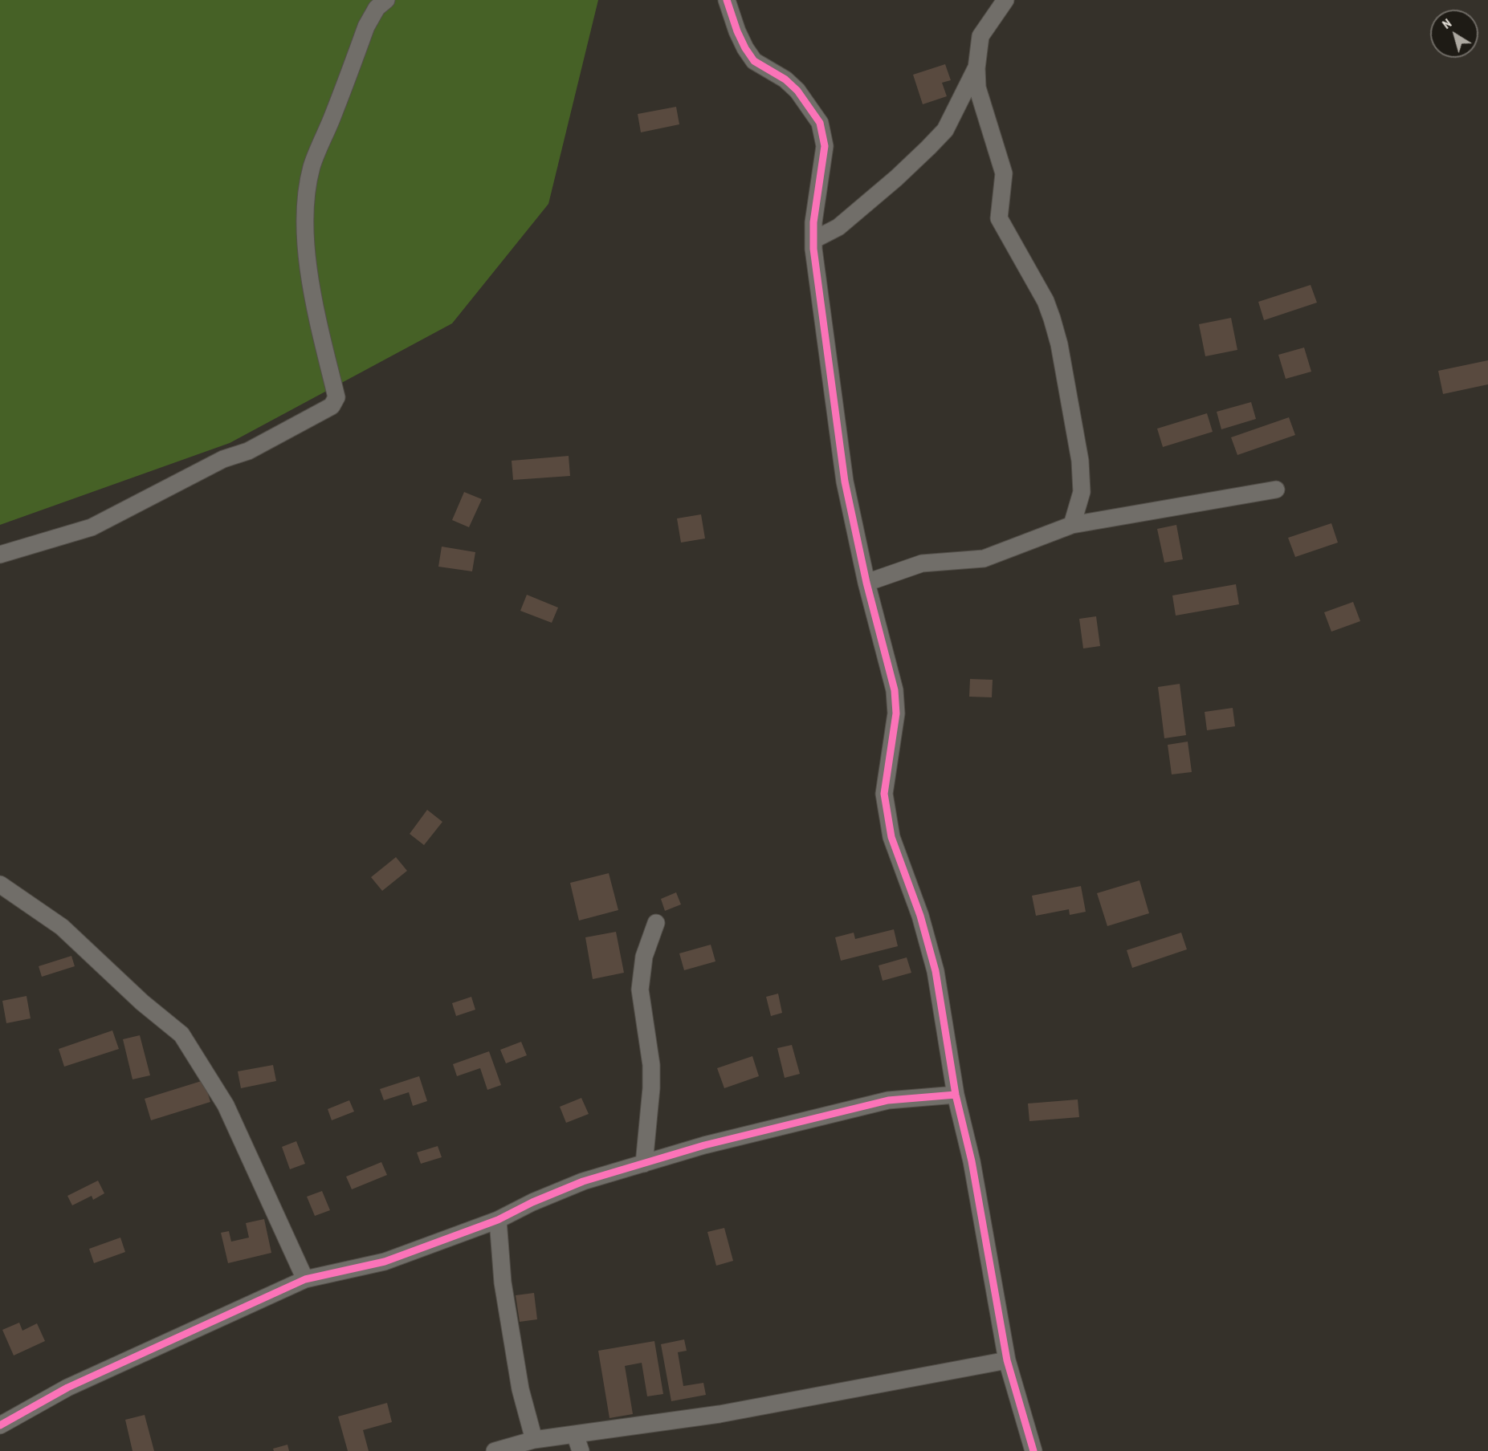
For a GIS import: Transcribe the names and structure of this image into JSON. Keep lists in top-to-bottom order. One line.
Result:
{"north":"top left"}
